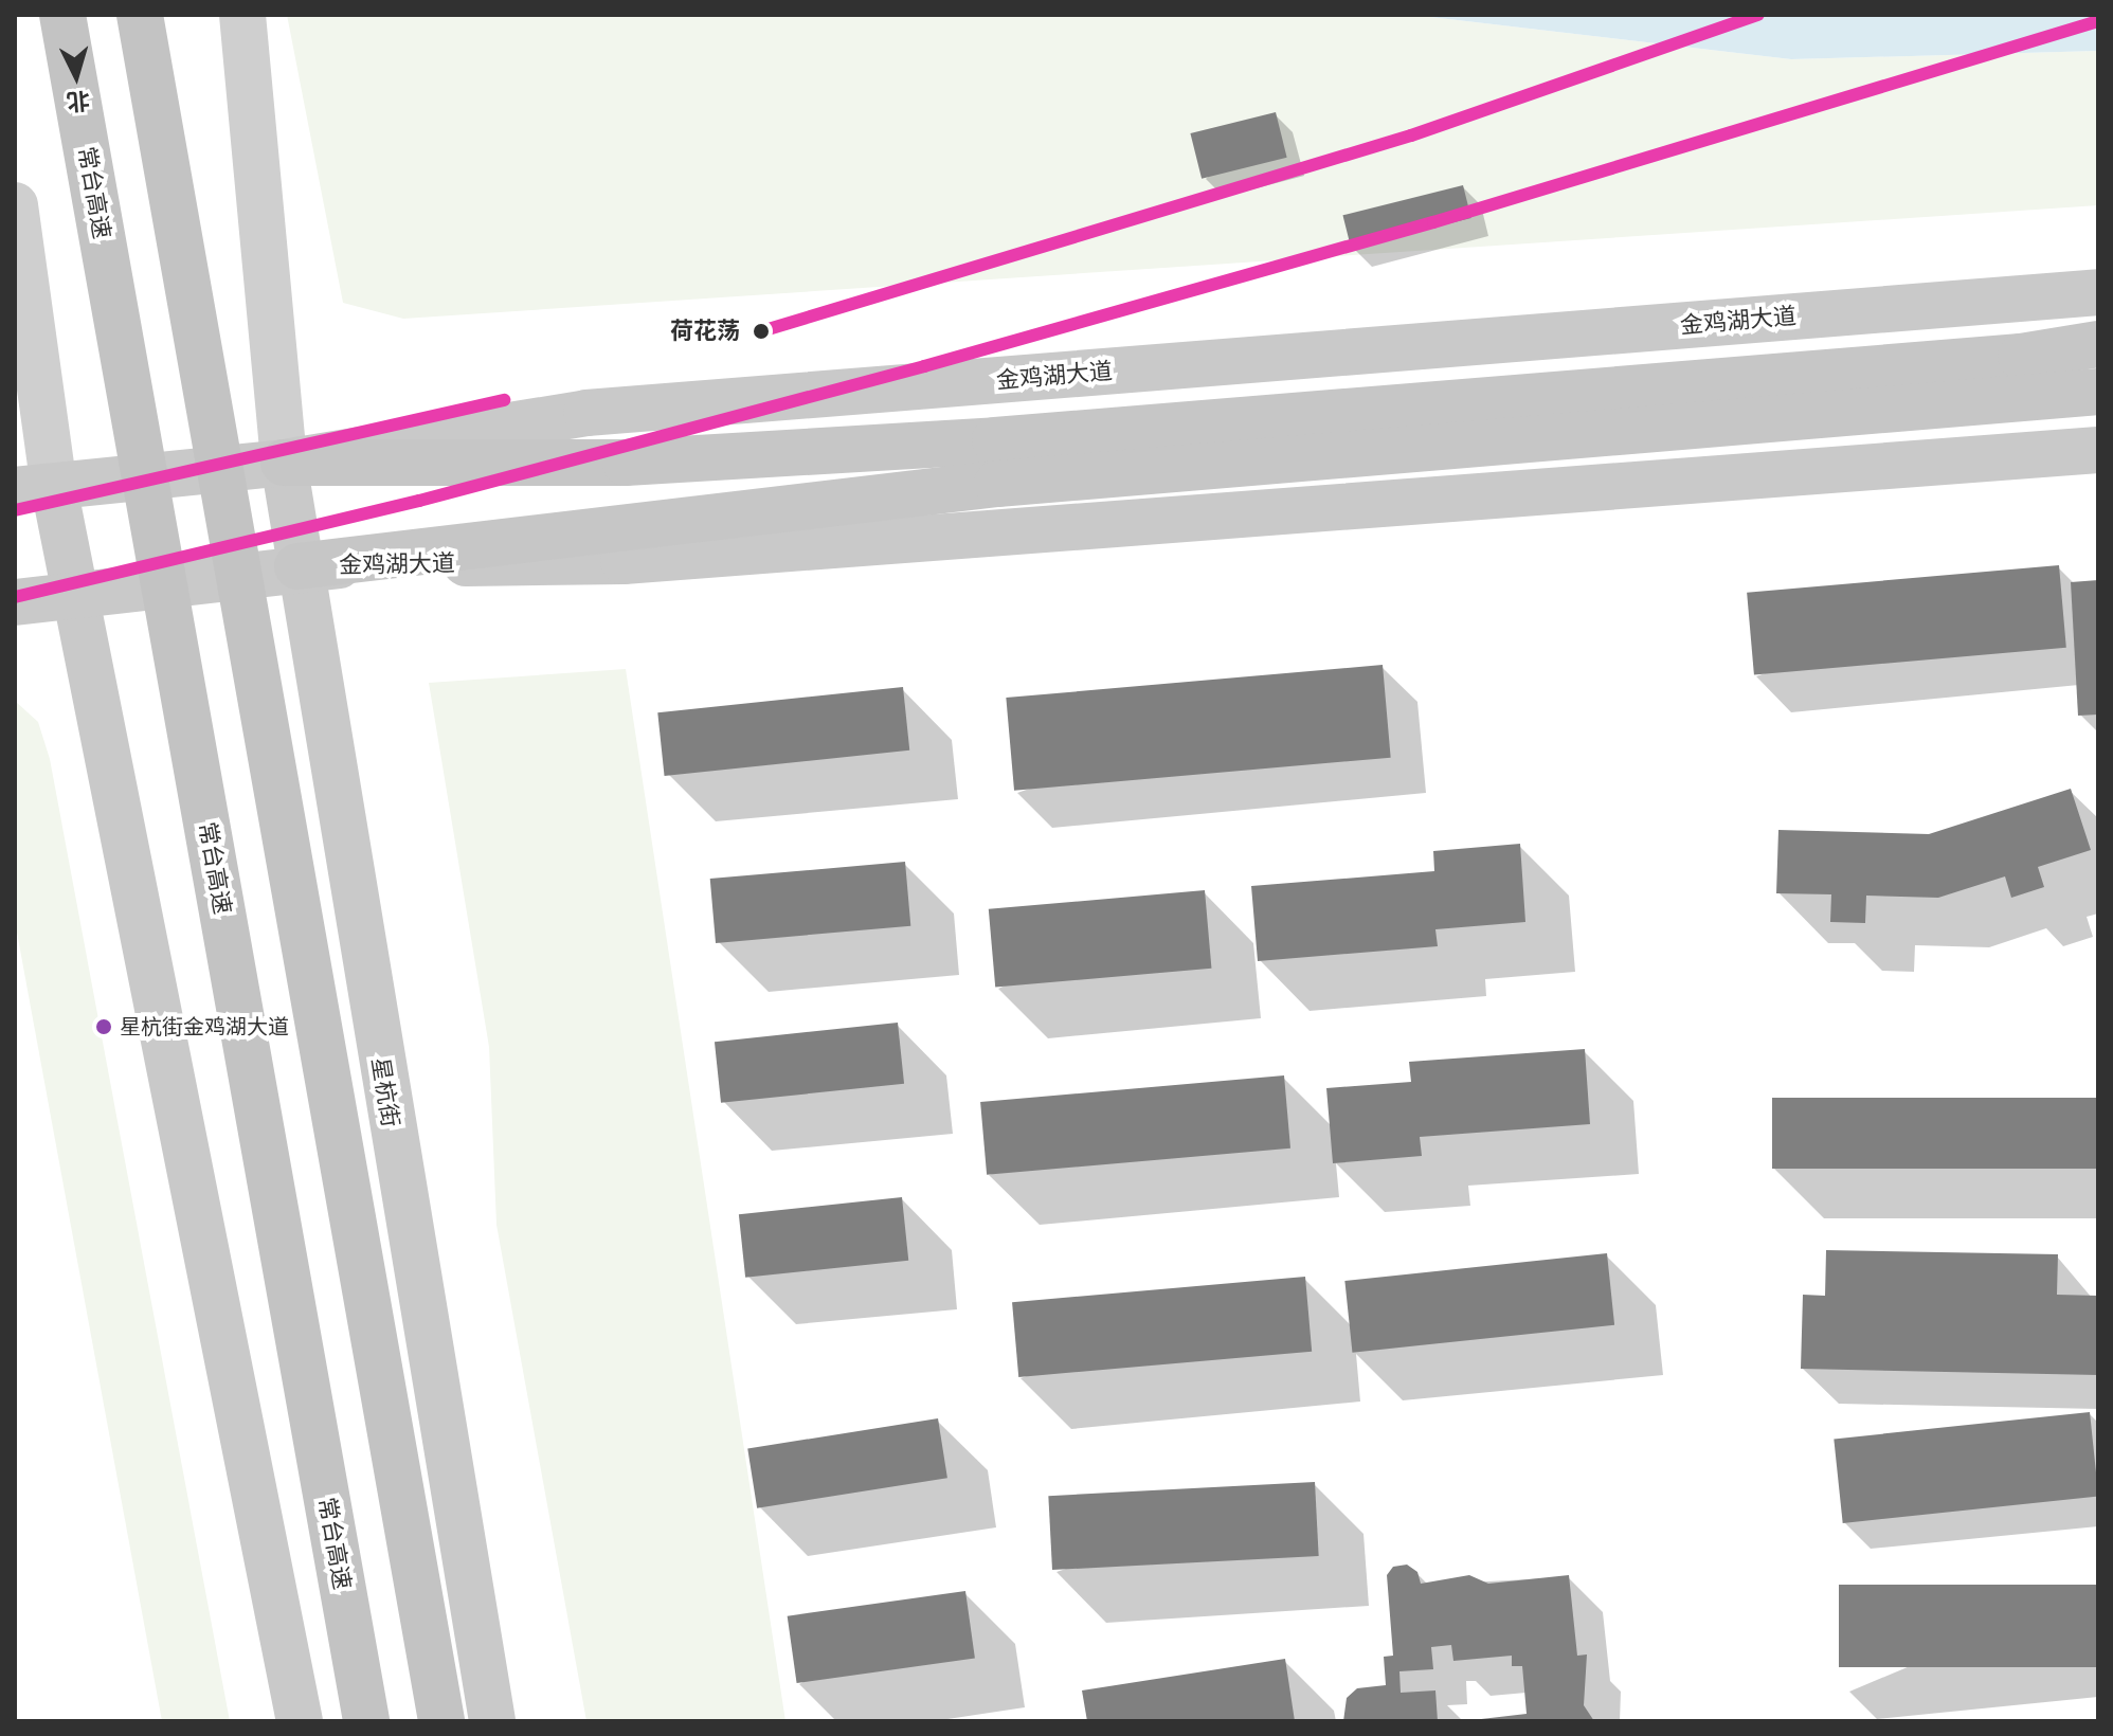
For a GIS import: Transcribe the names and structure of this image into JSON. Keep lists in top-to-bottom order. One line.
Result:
{"streets":{"highway":["常台高速"],"main road":["金鸡湖大道","星杭街"]},"crossings":[["金鸡湖大道","星杭街"]],"places":["荷花荡","星杭街金鸡湖大道"],"north":"bottom"}
